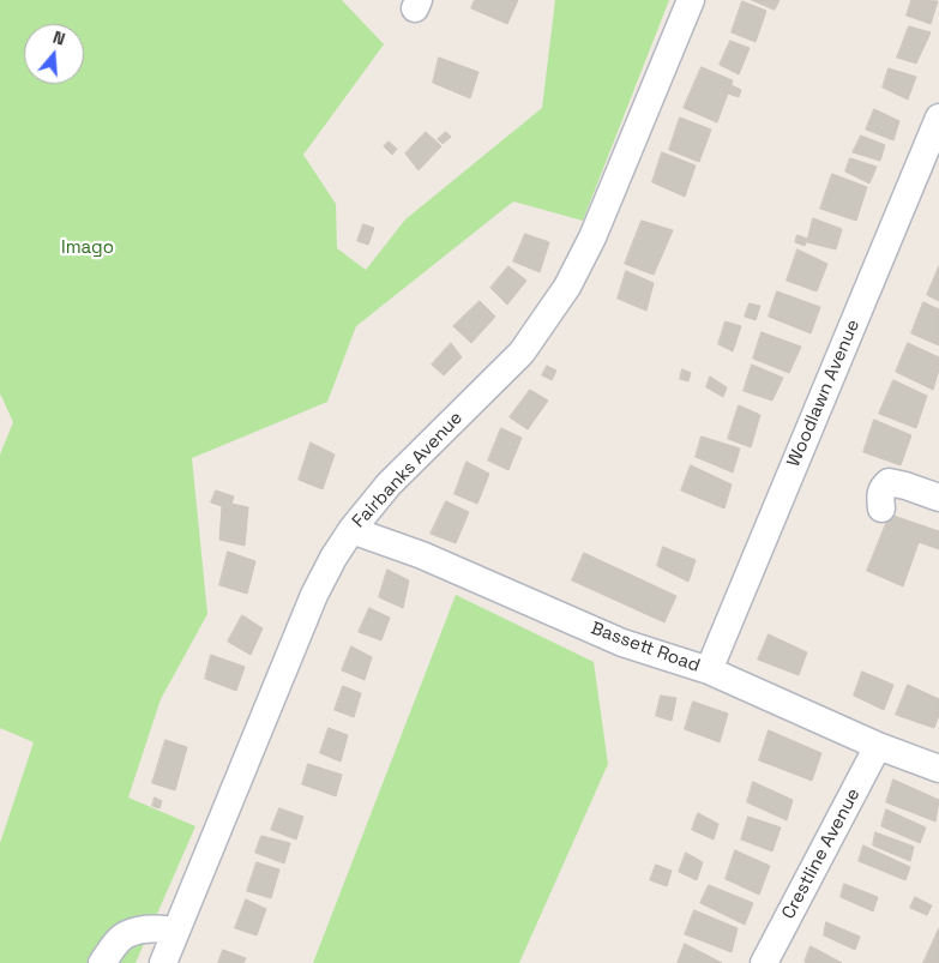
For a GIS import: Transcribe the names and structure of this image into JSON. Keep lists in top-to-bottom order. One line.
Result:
{"streets":{"street":["Woodlawn Avenue","Fairbanks Avenue","Bassett Road","Crestline Avenue"]},"crossings":[["Woodlawn Avenue","Bassett Road"],["Fairbanks Avenue","Bassett Road"],["Bassett Road","Crestline Avenue"]],"parks":["Imago"],"north":"top"}
